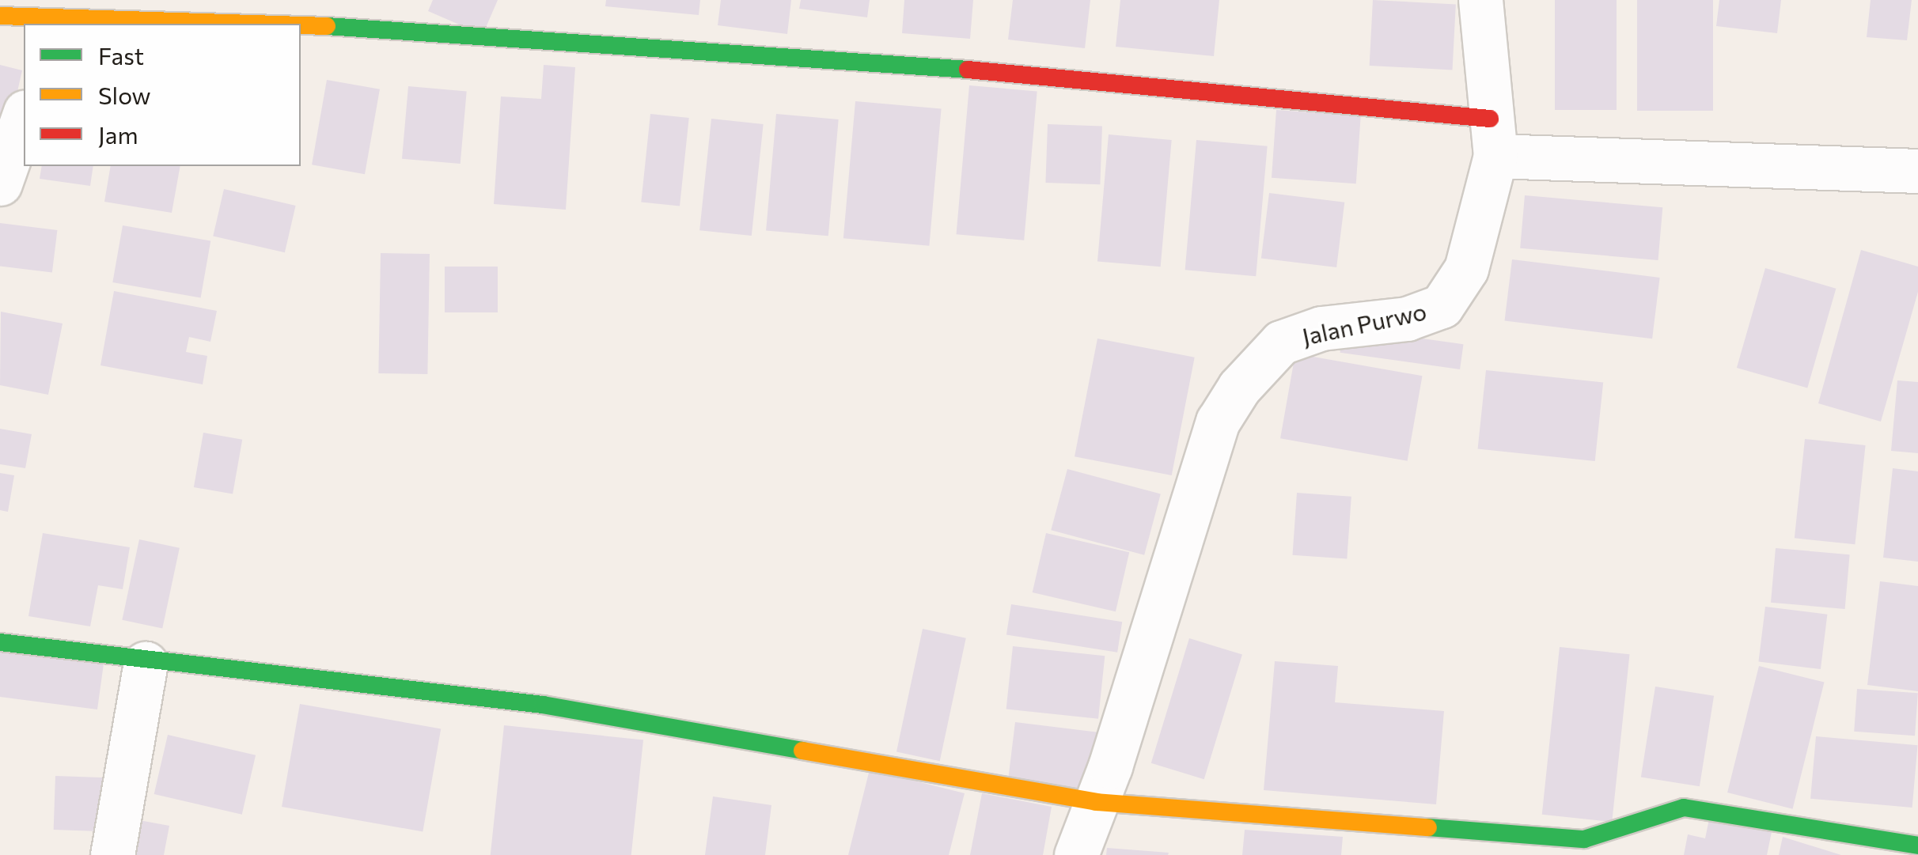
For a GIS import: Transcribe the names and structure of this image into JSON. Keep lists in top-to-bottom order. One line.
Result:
{"streets":{"street":["Jalan Purwo"]},"legend":["Fast","Slow","Jam"]}
